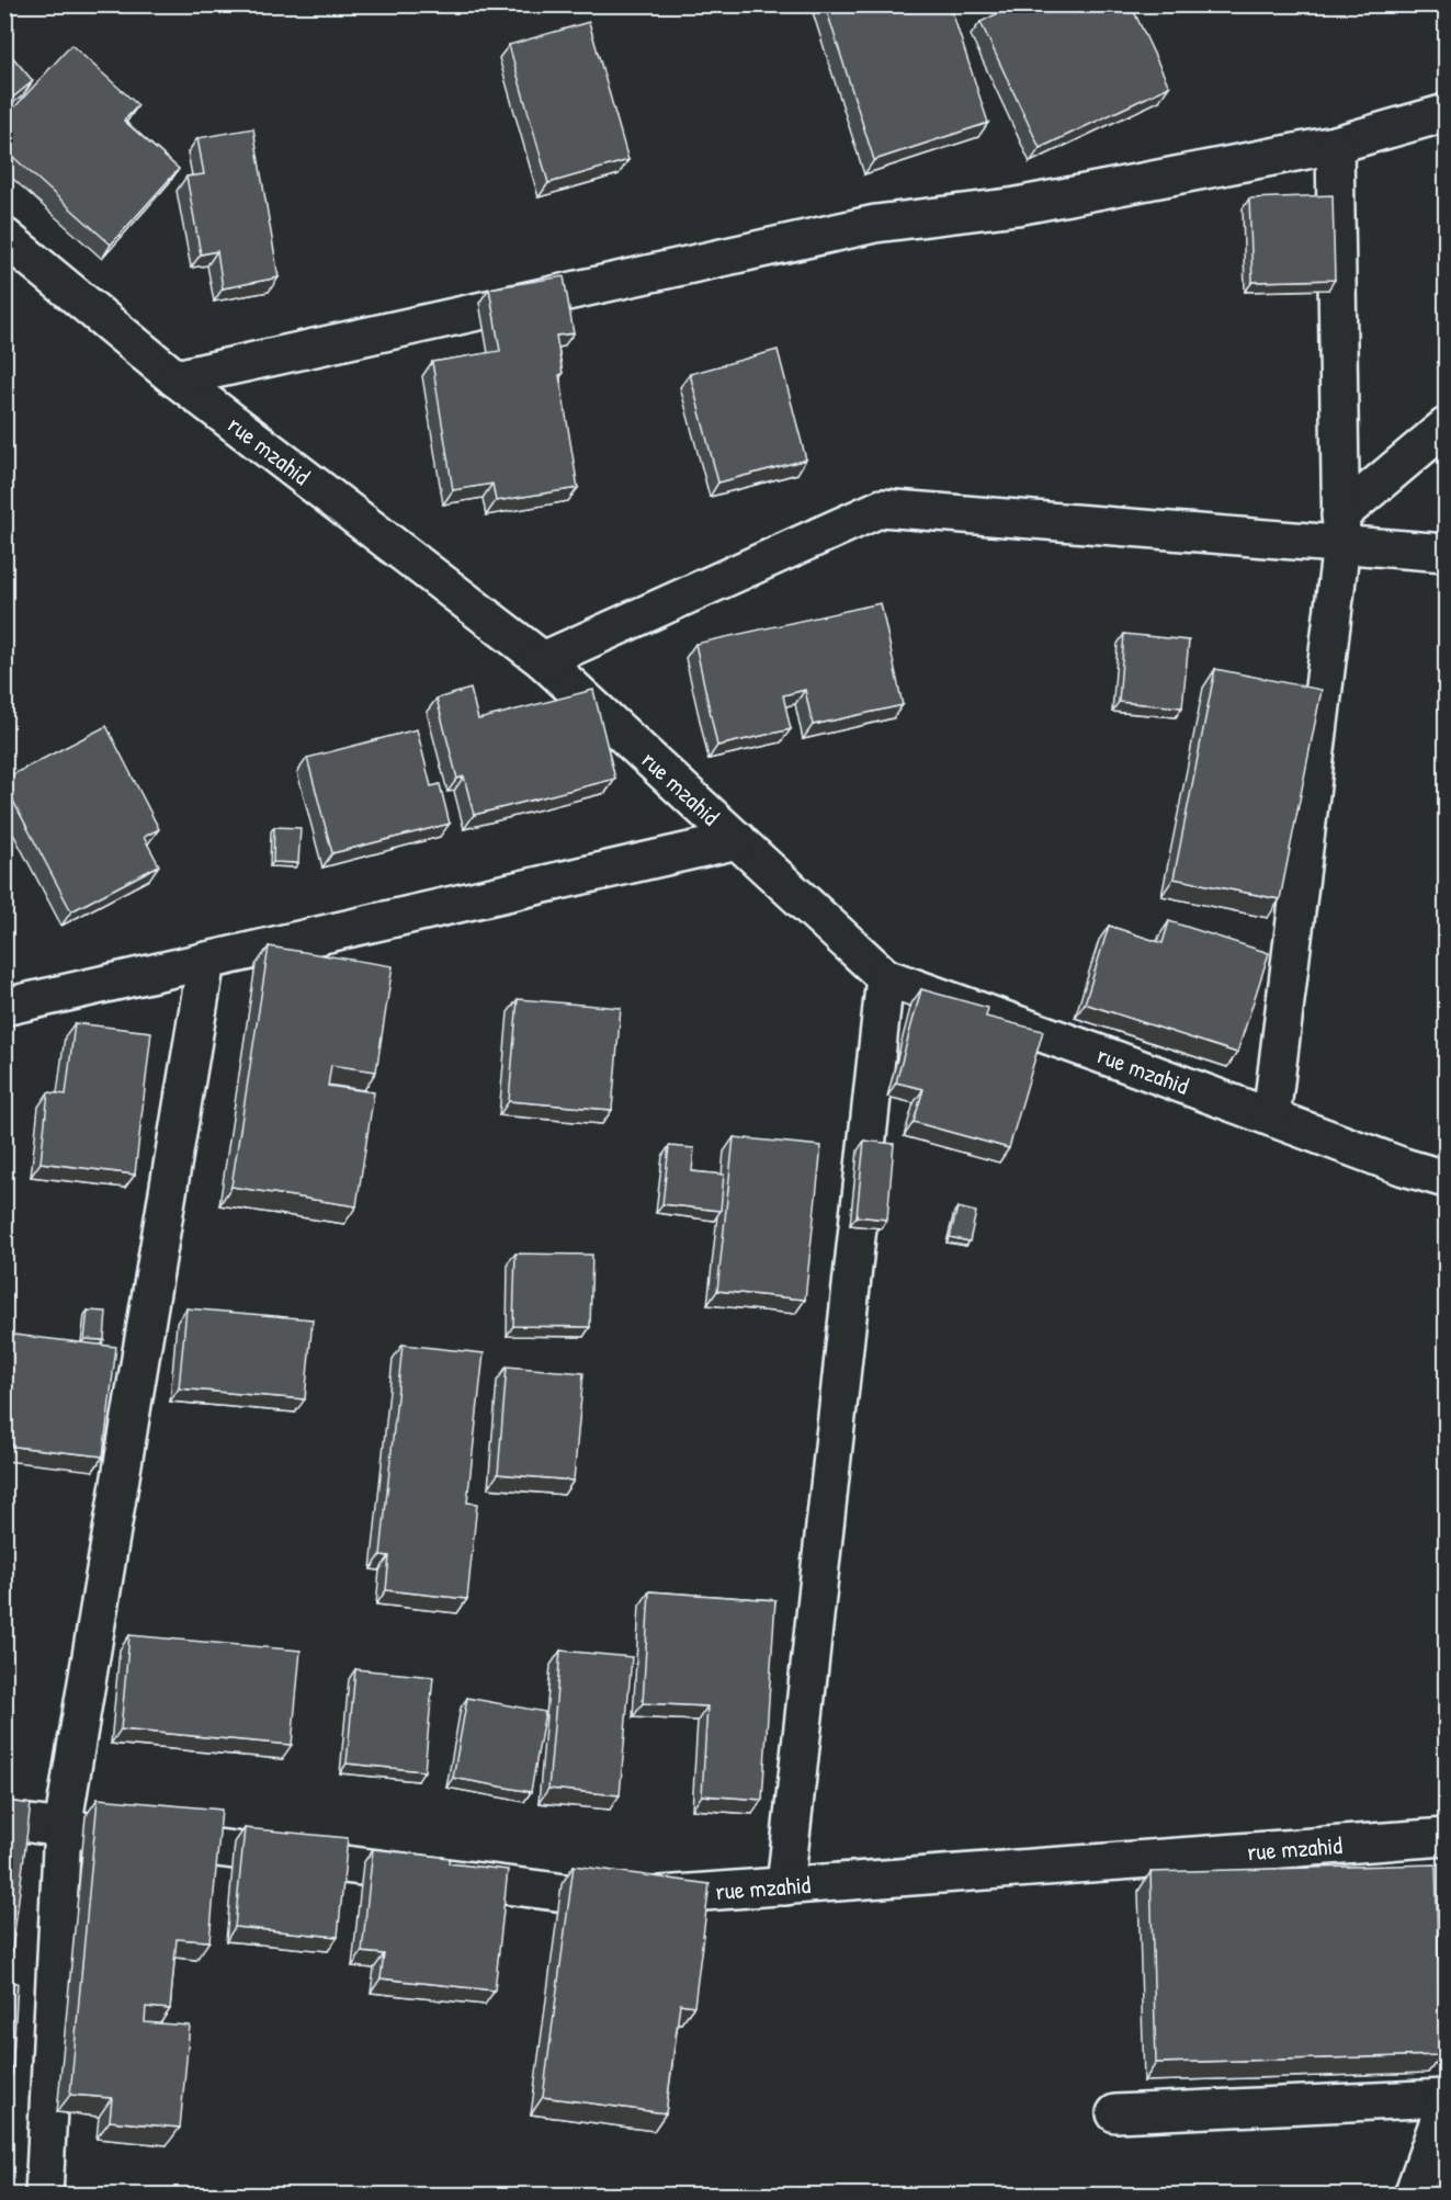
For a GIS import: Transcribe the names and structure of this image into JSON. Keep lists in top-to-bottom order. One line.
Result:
{"streets":{"street":["rue mzahid"]}}
